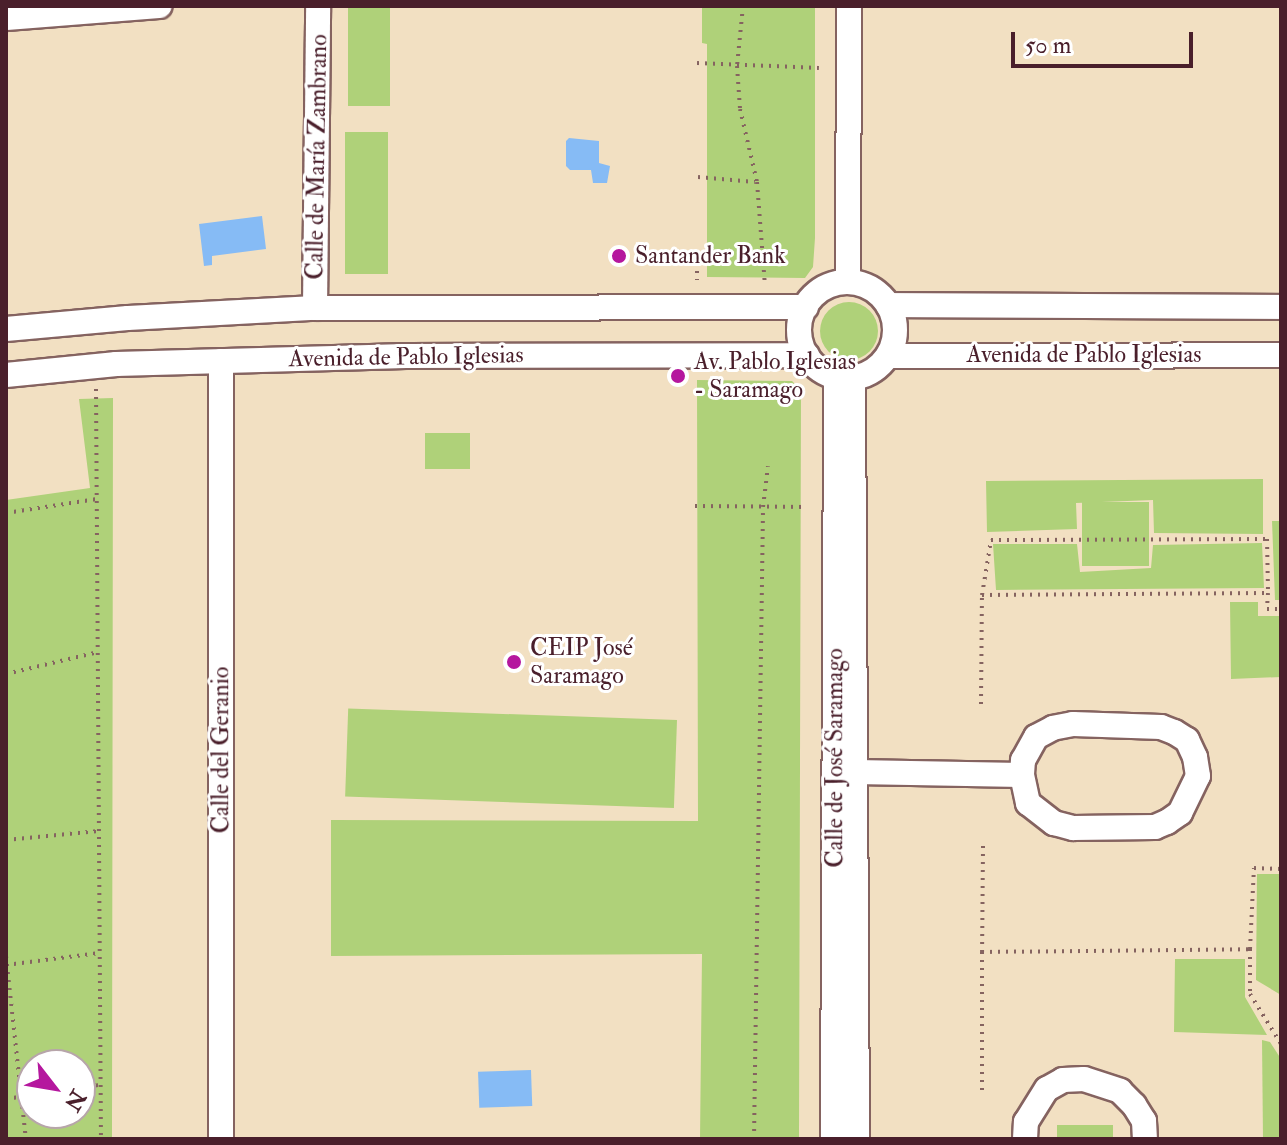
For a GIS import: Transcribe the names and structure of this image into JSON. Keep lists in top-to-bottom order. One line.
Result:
{"streets":{"street":["Calle de María Zambrano","Avenida de Pablo Iglesias","Calle del Geranio","Calle de José Saramago"]},"crossings":[["Calle de María Zambrano","Avenida de Pablo Iglesias"],["Avenida de Pablo Iglesias","Calle del Geranio"],["Avenida de Pablo Iglesias","Calle de José Saramago"]],"places":["Santander Bank","Av. Pablo Iglesias - Saramago","CEIP José Saramago"],"scale_bar":"50 m","north":"bottom right"}
